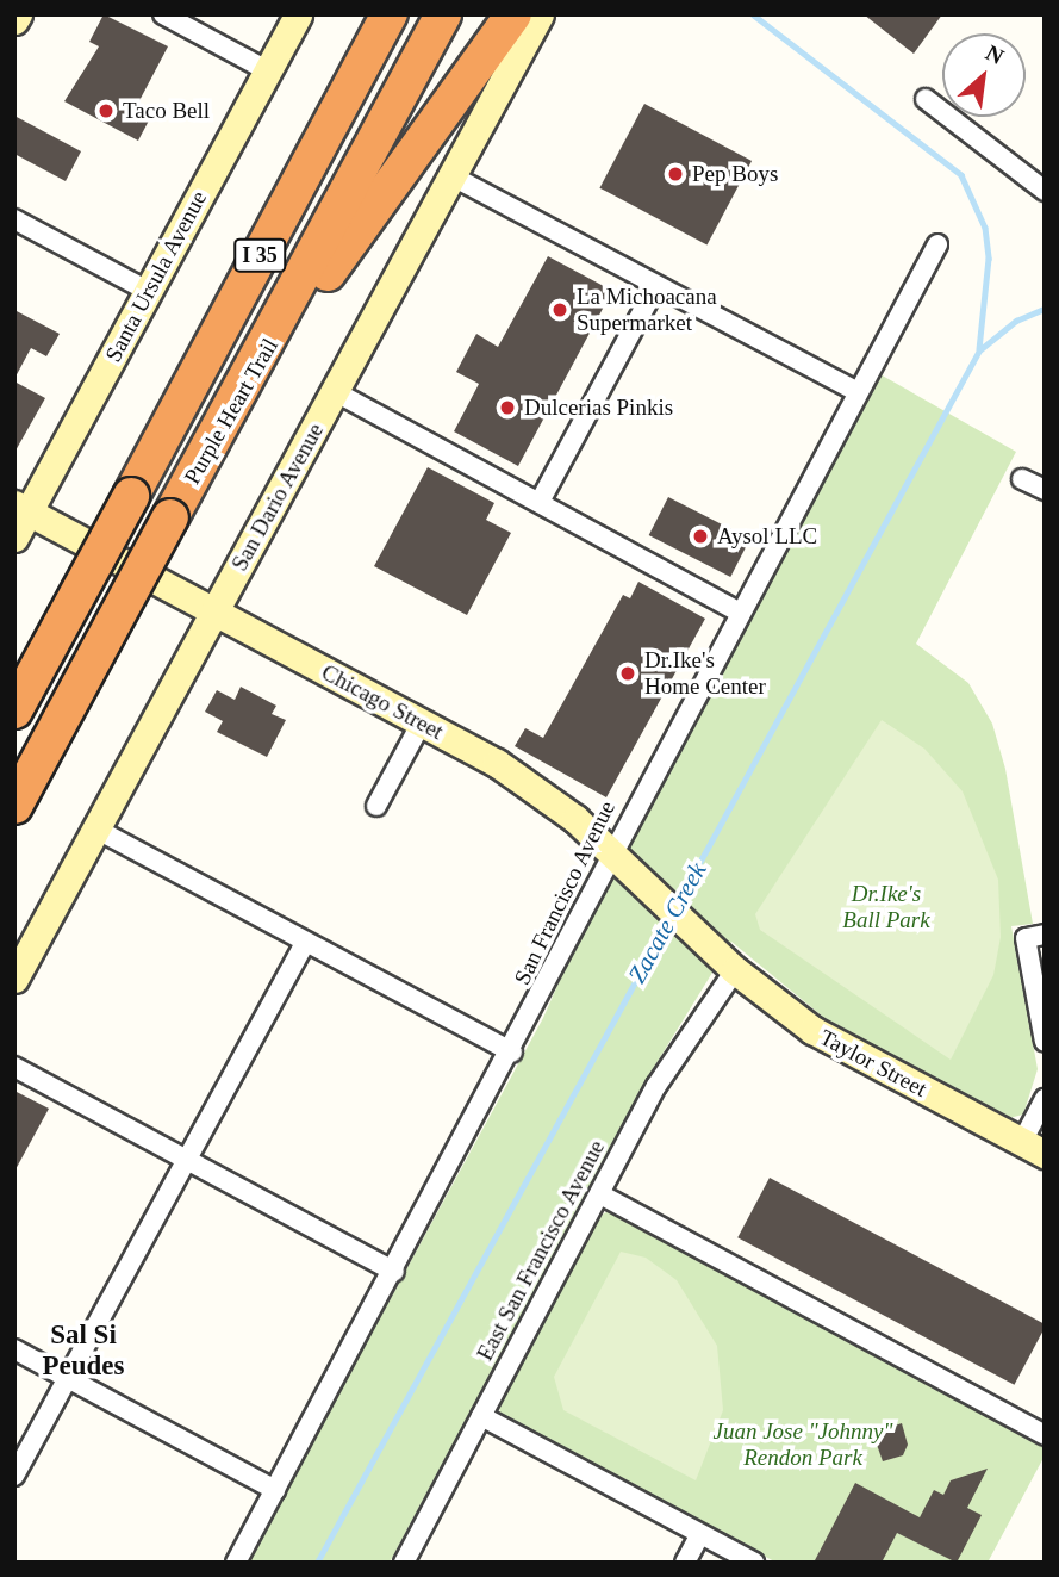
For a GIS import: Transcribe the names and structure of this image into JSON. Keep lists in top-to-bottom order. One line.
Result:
{"streets":{"highway":["I 35","Purple Heart Trail"],"main road":["Santa Ursula Avenue","San Dario Avenue","Chicago Street","Taylor Street"],"street":["San Francisco Avenue","East San Francisco Avenue"]},"crossings":[["Santa Ursula Avenue","Chicago Street"],["San Dario Avenue","Chicago Street"],["Chicago Street","San Francisco Avenue"],["Chicago Street","Taylor Street"],["Chicago Street","East San Francisco Avenue"],["Taylor Street","East San Francisco Avenue"]],"districts":["Sal Si Peudes"],"water":["Zacate Creek"],"parks":["Dr.Ike's Ball Park","Juan Jose \"Johnny\" Rendon Park"],"places":["Taco Bell","Pep Boys","La Michoacana Supermarket","Dulcerias Pinkis","Aysol LLC","Dr.Ike's Home Center"],"north":"top right"}
